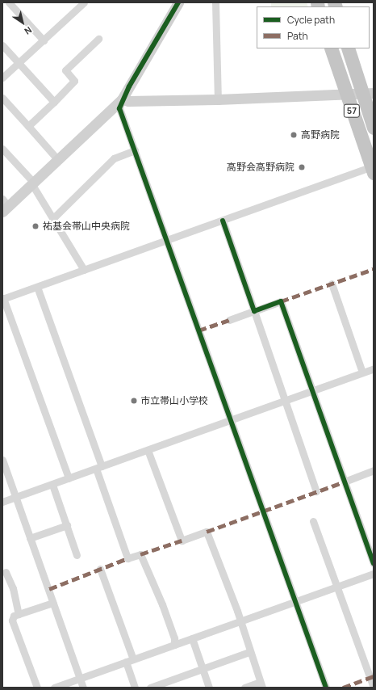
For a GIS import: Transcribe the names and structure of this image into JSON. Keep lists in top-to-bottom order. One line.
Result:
{"streets":{"highway":["57"]},"places":["高野病院","高野会高野病院","祐基会帯山中央病院","市立帯山小学校"],"legend":["Cycle path","Path"],"north":"bottom right"}
